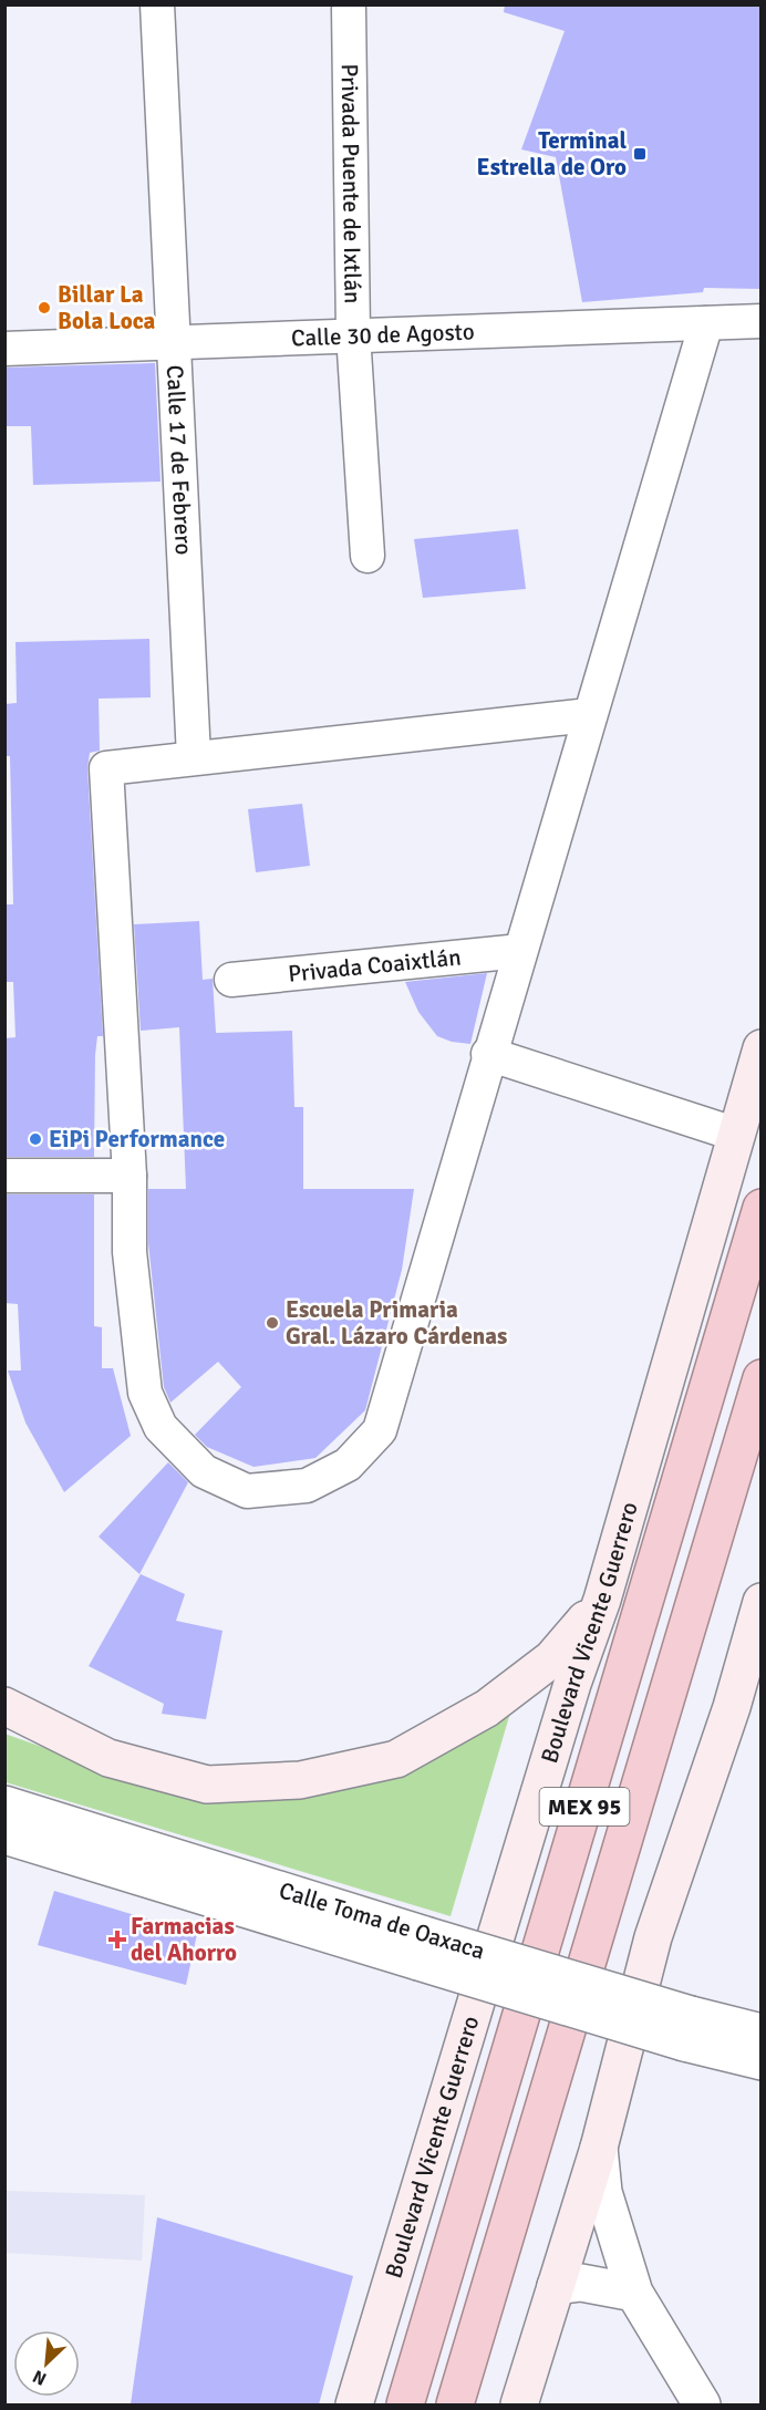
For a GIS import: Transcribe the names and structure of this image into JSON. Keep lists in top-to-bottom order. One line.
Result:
{"streets":{"highway":["Boulevard Vicente Guerrero","MEX 95"],"street":["Privada Puente de Ixtlán","Calle 30 de Agosto","Calle 17 de Febrero","Privada Coaixtlán","Calle Toma de Oaxaca"]},"crossings":[["Privada Puente de Ixtlán","Calle 30 de Agosto"],["Calle 30 de Agosto","Calle 17 de Febrero"]],"places":{"transit":["Terminal Estrella de Oro"],"other":["Billar La Bola Loca","EiPi Performance","Escuela Primaria Gral. Lázaro Cárdenas"],"health":["Farmacias del Ahorro"]},"north":"bottom left"}
